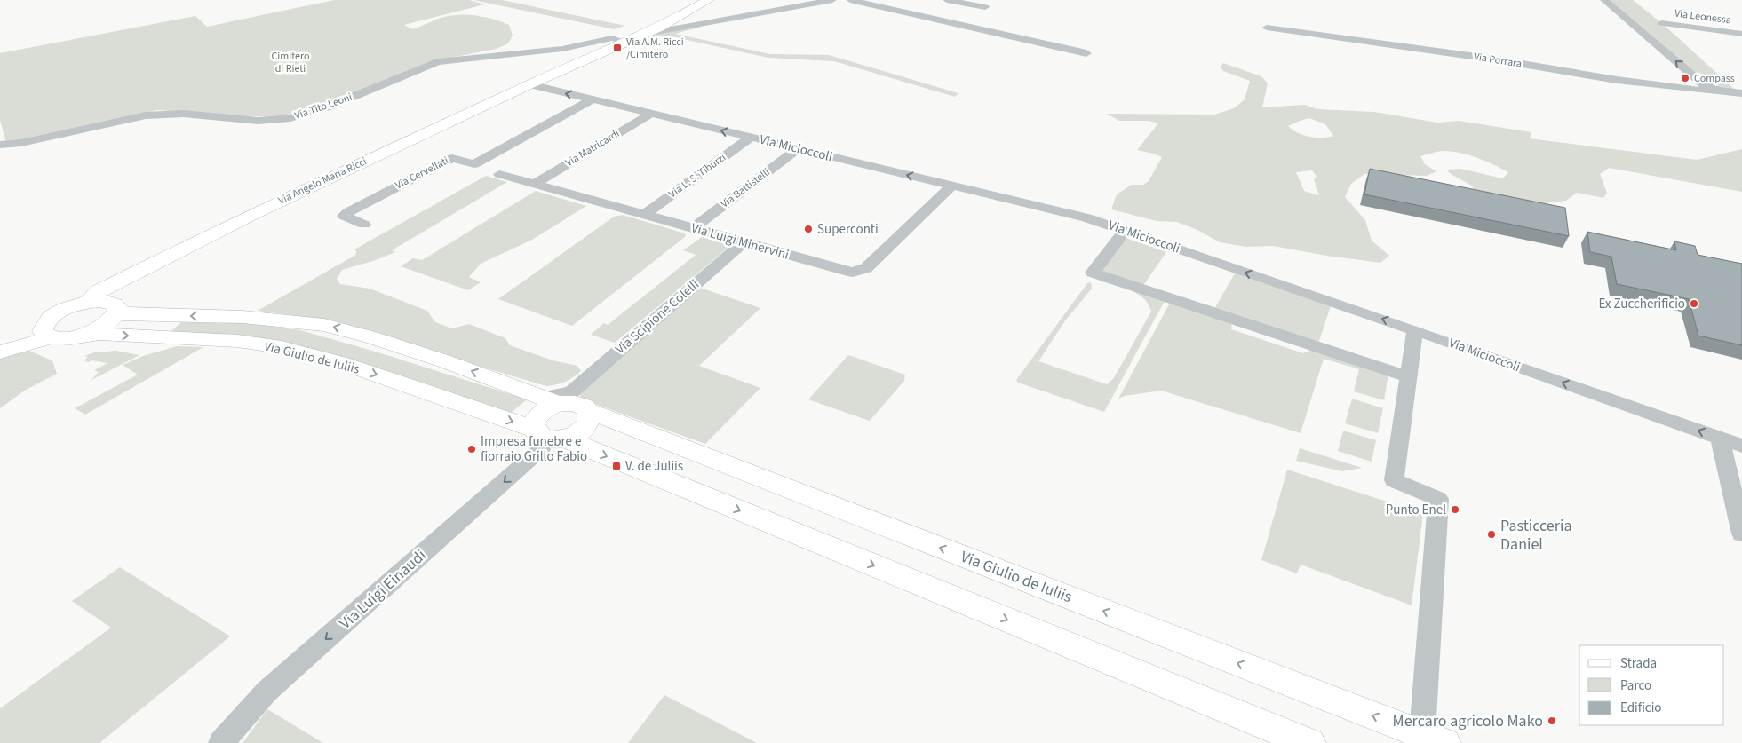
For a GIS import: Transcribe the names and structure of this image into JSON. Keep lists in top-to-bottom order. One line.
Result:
{"streets":{"main road":["Via Angelo Maria Ricci","Via Giulio de Iuliis"],"street":["Via Leonessa","Via Porrara","Via Tito Leoni","Via Matricardi","Via Micioccoli","Via Cervellati","Via L. S. Tiburzi","Via Battistelli","Via Luigi Minervini","Via Scipione Colelli","Via Luigi Einaudi"]},"crossings":[["Via Tito Leoni","Via Angelo Maria Ricci"],["Via Matricardi","Via Micioccoli"],["Via Matricardi","Via Luigi Minervini"],["Via Micioccoli","Via Cervellati"],["Via Micioccoli","Via L. S. Tiburzi"],["Via Micioccoli","Via Angelo Maria Ricci"],["Via Micioccoli","Via Battistelli"],["Via Micioccoli","Via Luigi Minervini"],["Via L. S. Tiburzi","Via Luigi Minervini"],["Via Battistelli","Via Luigi Minervini"],["Via Luigi Minervini","Via Scipione Colelli"],["Via Scipione Colelli","Via Giulio de Iuliis"],["Via Giulio de Iuliis","Via Luigi Einaudi"]],"one_way":["Via Micioccoli","Via Luigi Einaudi"],"parks":["Cimitero di Rieti"],"places":{"transit":["Via A.M. Ricci /Cimitero","V. de Juliis"],"other":["Compass","Superconti","Ex Zuccherificio","Impresa funebre e fiorraio Grillo Fabio","Punto Enel","Pasticceria Daniel","Mercaro agricolo Mako"]},"legend":["Strada","Parco","Edificio"]}
